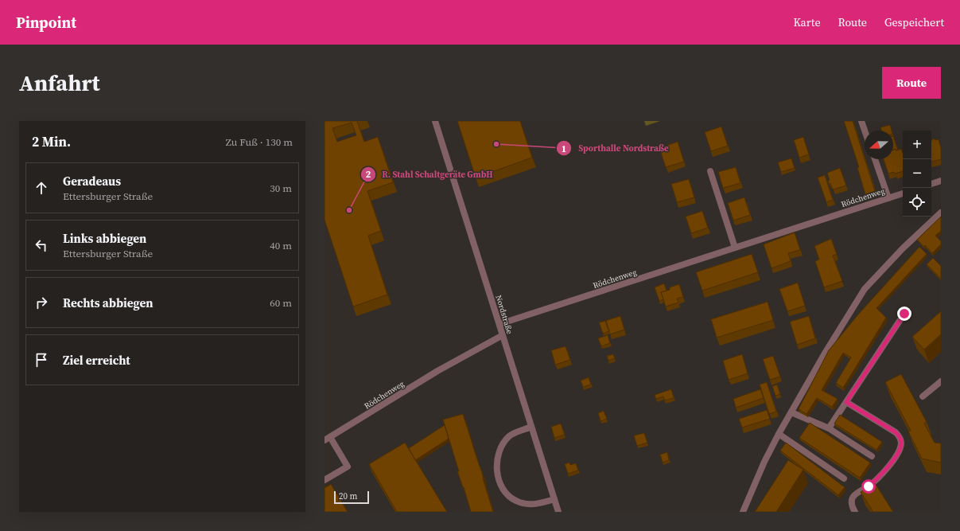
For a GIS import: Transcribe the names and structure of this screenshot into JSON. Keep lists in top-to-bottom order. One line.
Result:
{"streets":{"street":["Rödchenweg","Nordstraße"]},"crossings":[["Rödchenweg","Nordstraße"]],"places":["Sporthalle Nordstraße","R. Stahl Schaltgeräte GmbH"],"scale_bar":"20 m","north":"left","page":{"header":"Pinpoint","nav":["Karte","Route","Gespeichert"],"buttons":"Route","title":"Anfahrt","heading":["2 Min.","Zu Fuß · 130 m"],"map_buttons":["+","−"],"list":[["Geradeaus","Ettersburger Straße","30 m"],["Links abbiegen","Ettersburger Straße","40 m"],["Rechts abbiegen","60 m"],"Ziel erreicht"],"scale":"20 m"}}
